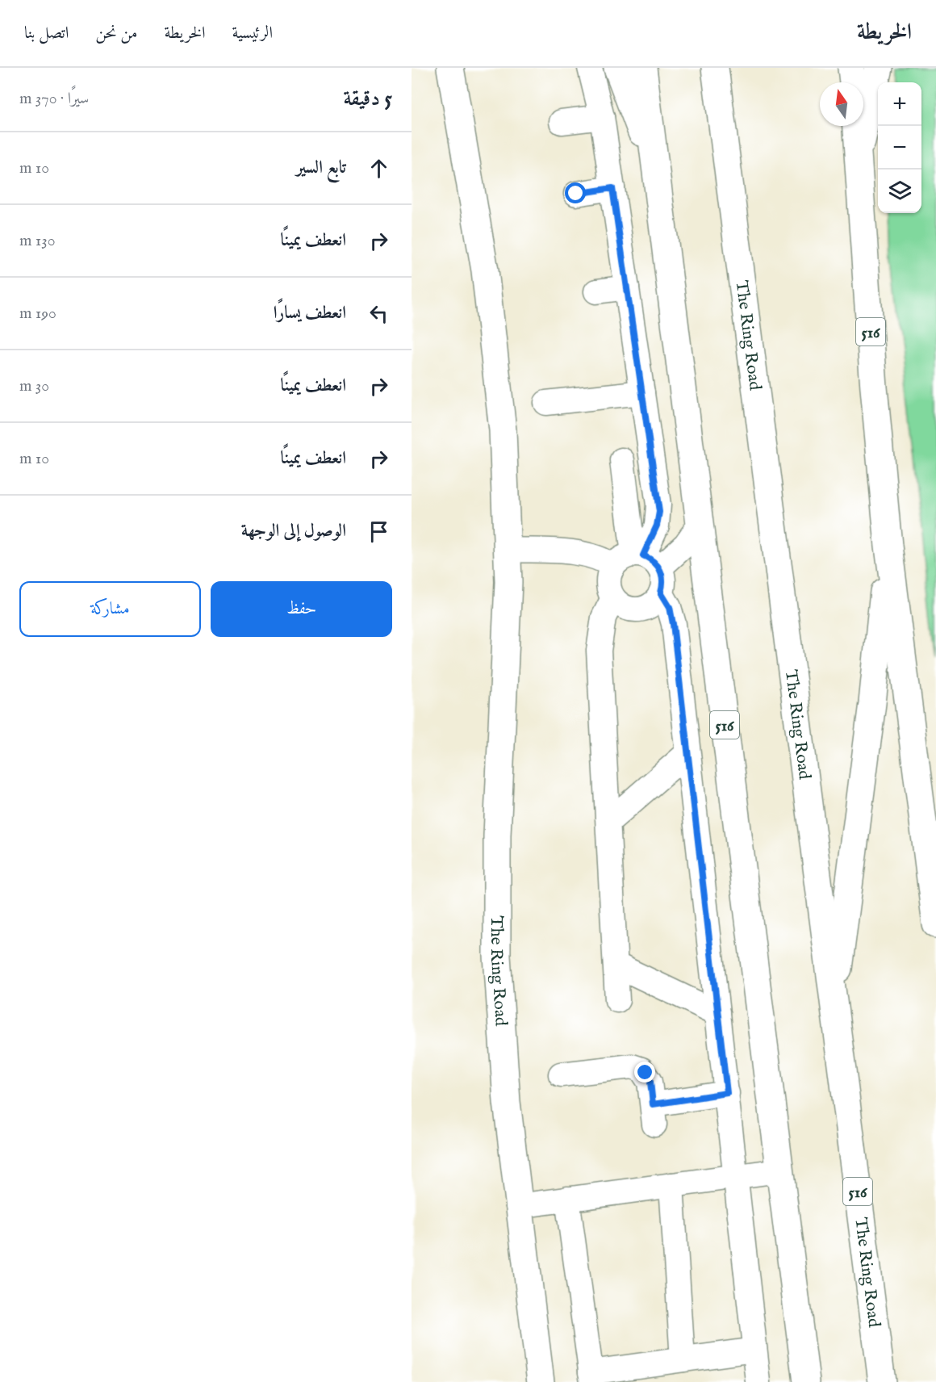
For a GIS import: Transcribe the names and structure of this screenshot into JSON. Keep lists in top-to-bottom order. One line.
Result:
{"streets":{"highway":["516","The Ring Road"]},"crossings":[["516","The Ring Road"]],"north":"top","page":{"header":"الخريطة","nav":["الرئيسية","الخريطة","من نحن","اتصل بنا"],"heading":["5 دقيقة","سيرًا · 370 m"],"map_buttons":["+","−"],"list":[["تابع السير","10 m"],["انعطف يمينًا","130 m"],["انعطف يسارًا","190 m"],["انعطف يمينًا","30 m"],["انعطف يمينًا","10 m"],"الوصول إلى الوجهة"],"buttons":["حفظ","مشاركة"]}}
